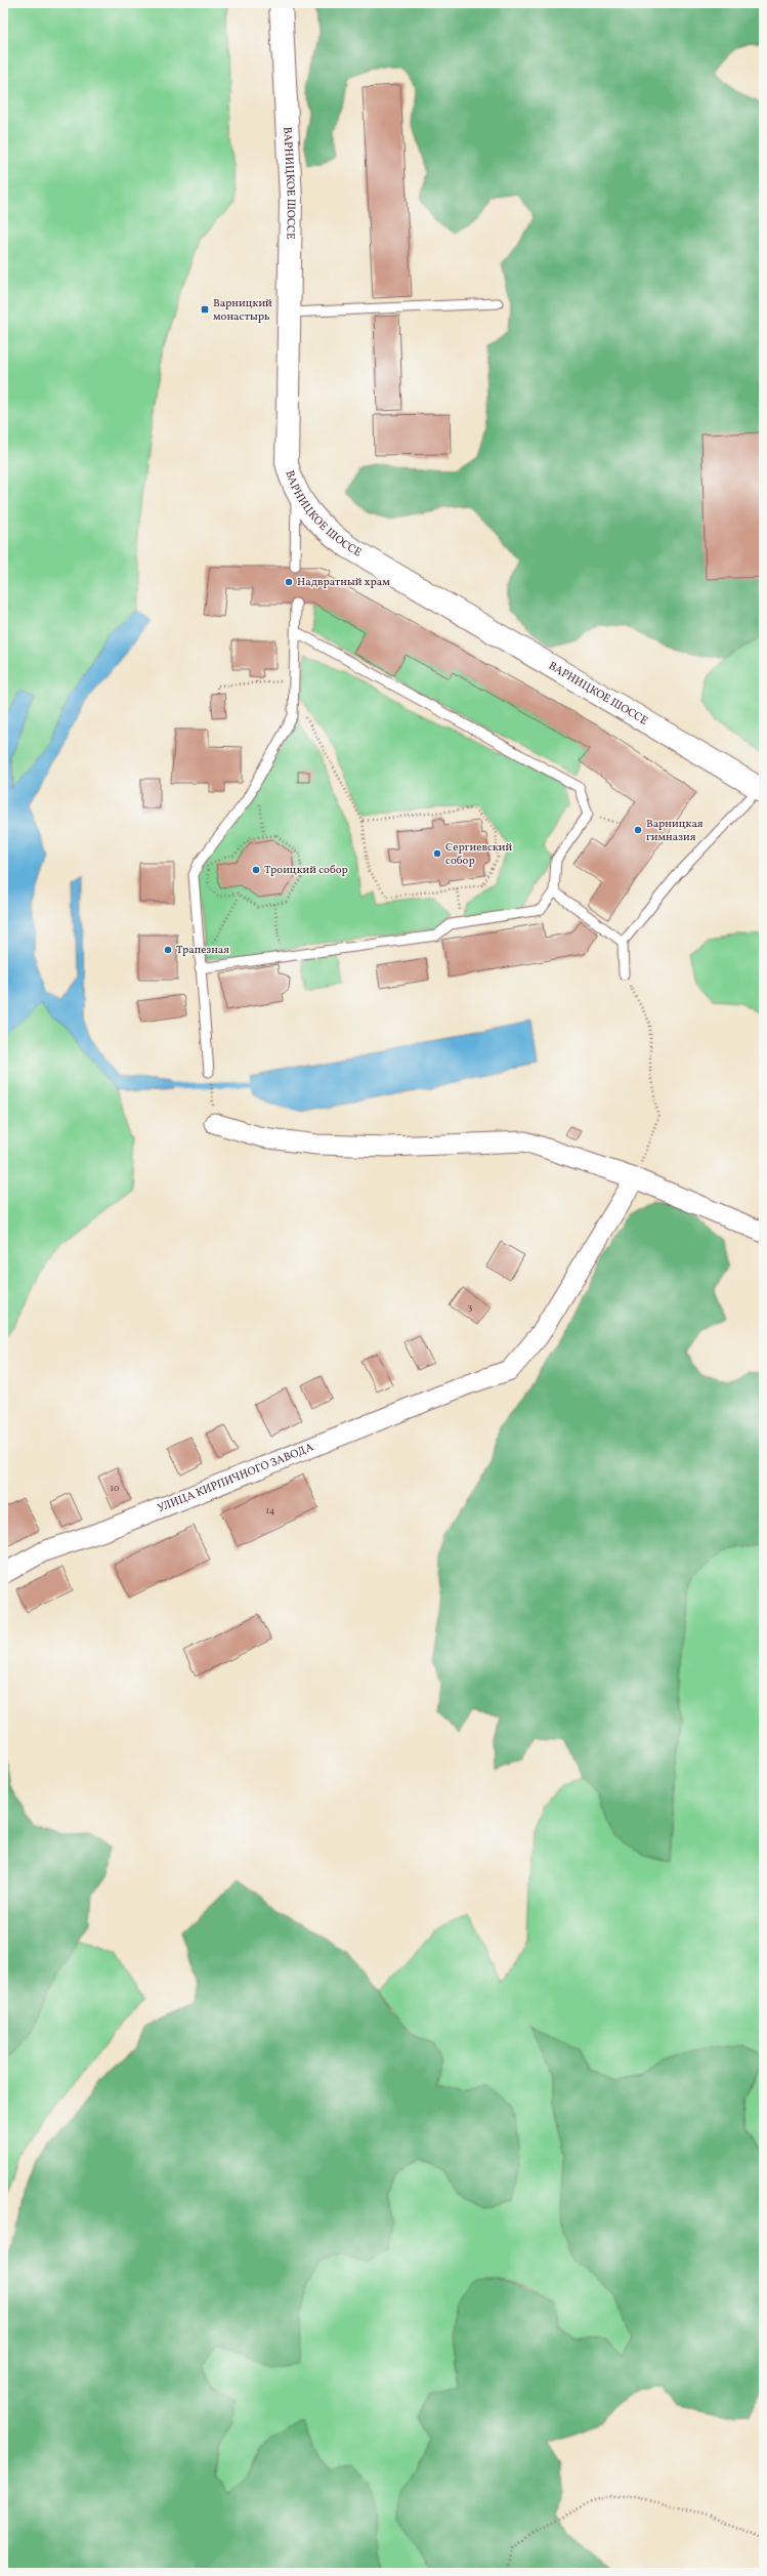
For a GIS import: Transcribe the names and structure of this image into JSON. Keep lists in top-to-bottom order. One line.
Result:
{"streets":{"street":["ВАРНИЦКОЕ ШОССЕ","УЛИЦА КИРПИЧНОГО ЗАВОДА"]},"places":{"transit":["Варницкий монастырь"],"other":["Надвратный храм","Варницкая гимназия","Сергиевский собор","Троицкий собор","Трапезная"]},"house_numbers":["3","10","14"]}
